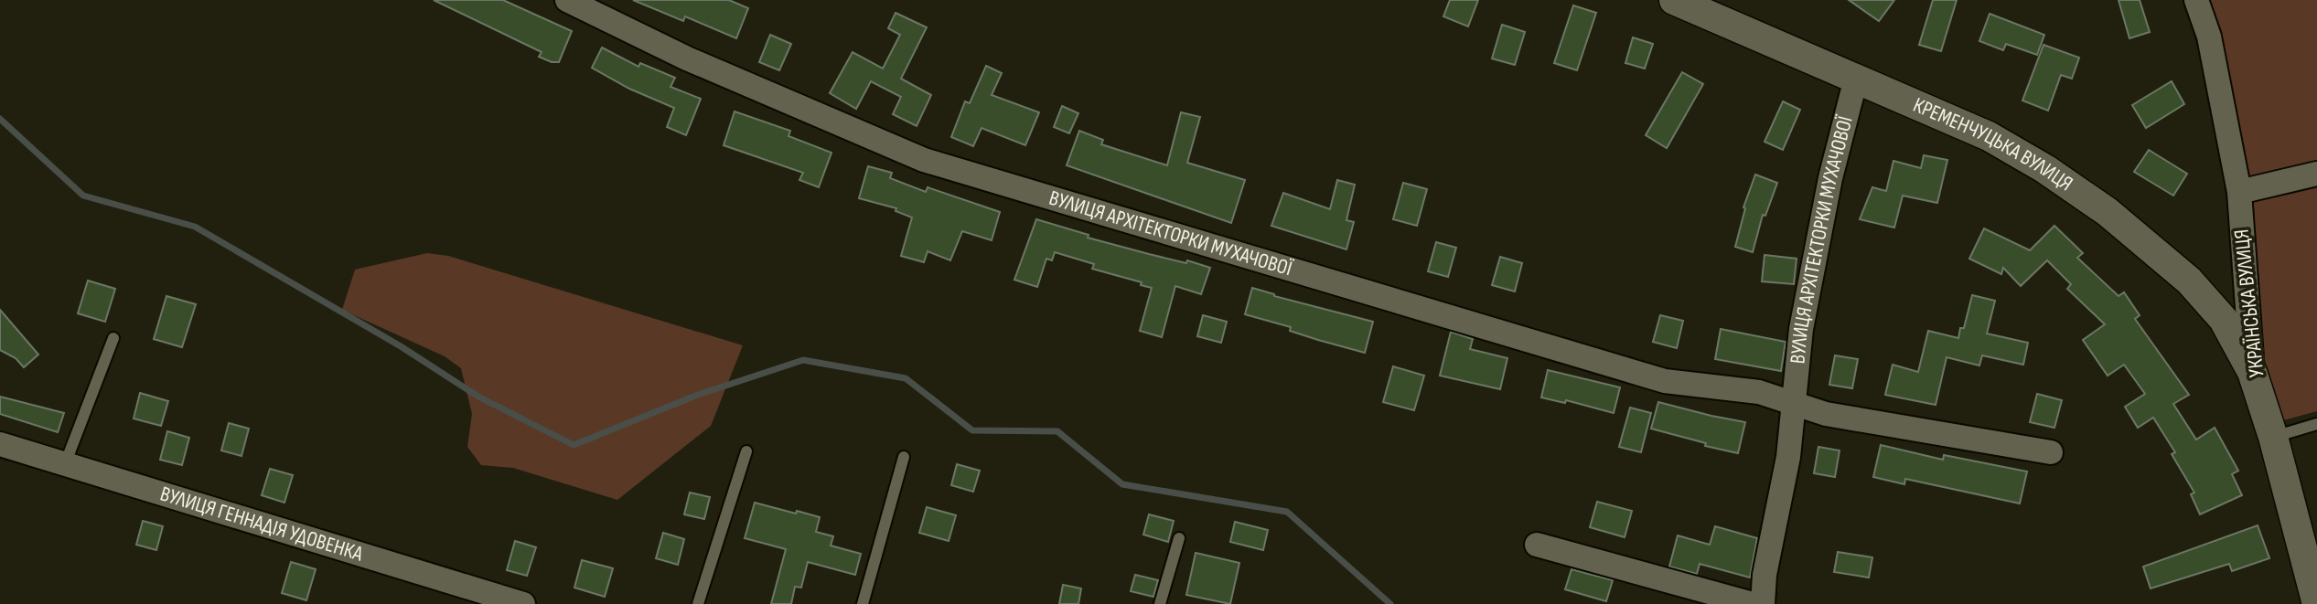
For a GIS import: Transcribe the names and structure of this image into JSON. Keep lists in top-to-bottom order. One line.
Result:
{"streets":{"street":["КРЕМЕНЧУЦЬКА ВУЛИЦЯ","ВУЛИЦЯ АРХІТЕКТОРКИ МУХАЧОВОЇ","УКРАЇНСЬКА ВУЛИЦЯ","ВУЛИЦЯ ГЕННАДІЯ УДОВЕНКА"]},"crossings":[["КРЕМЕНЧУЦЬКА ВУЛИЦЯ","ВУЛИЦЯ АРХІТЕКТОРКИ МУХАЧОВОЇ"],["КРЕМЕНЧУЦЬКА ВУЛИЦЯ","УКРАЇНСЬКА ВУЛИЦЯ"]]}
